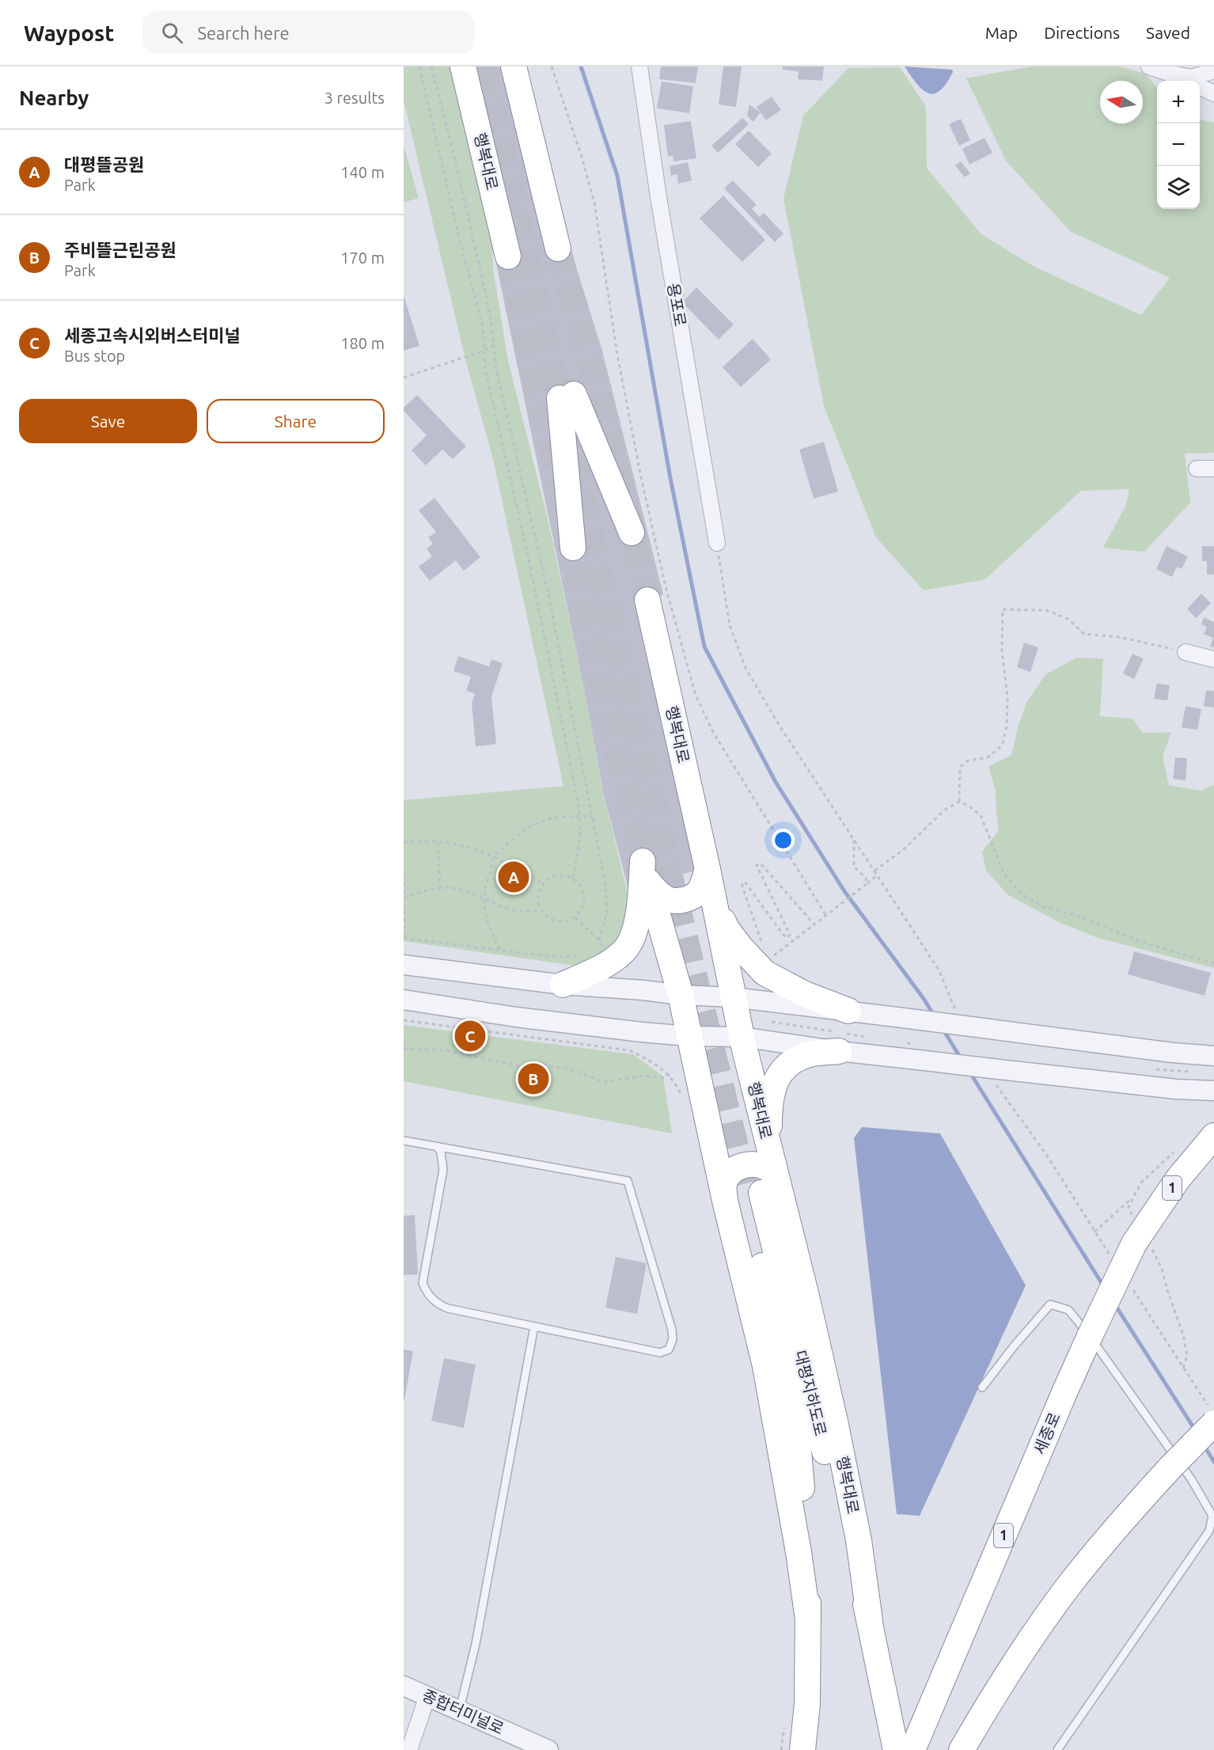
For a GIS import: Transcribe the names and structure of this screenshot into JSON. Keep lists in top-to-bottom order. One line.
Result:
{"streets":{"highway":["행복대로","1","대평지하도로","세종로"],"street":["용포로","종합터미널로"]},"crossings":[["행복대로","대평지하도로"]],"north":"left","page":{"header":"Waypost","search":"Search here","nav":["Map","Directions","Saved"],"heading":["Nearby","3 results"],"map_buttons":["+","−"],"list":[{"mark":"A","name":"대평뜰공원","note":"Park","value":"140 m"},{"mark":"B","name":"주비뜰근린공원","note":"Park","value":"170 m"},{"mark":"C","name":"세종고속시외버스터미널","note":"Bus stop","value":"180 m"}],"buttons":["Save","Share"],"pins":["A","C","B"]}}
